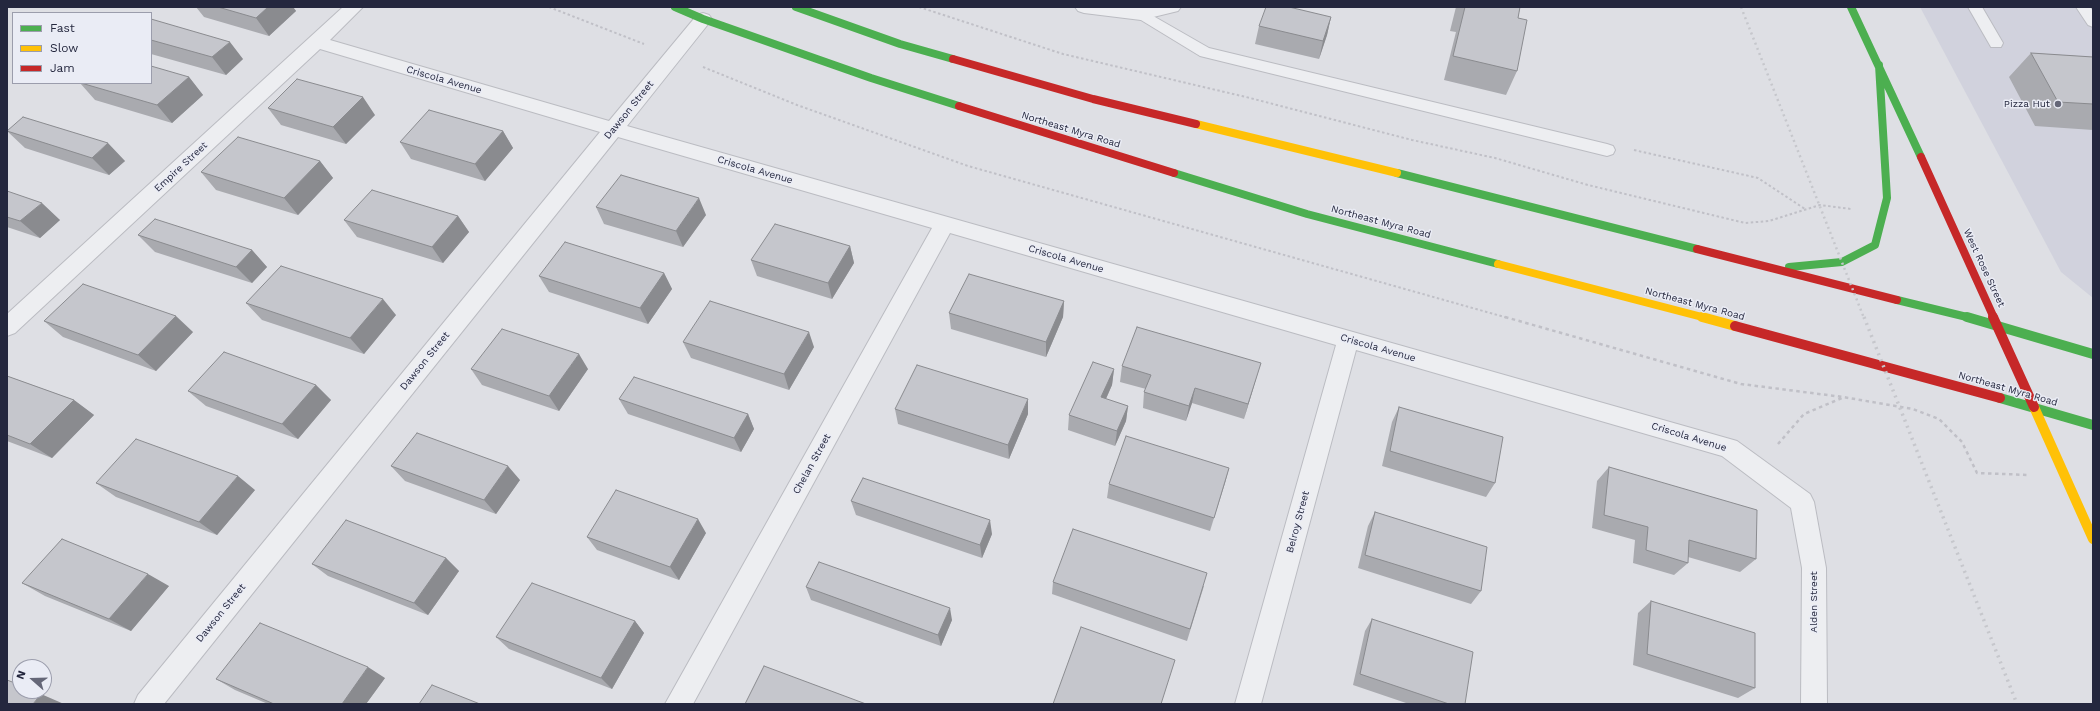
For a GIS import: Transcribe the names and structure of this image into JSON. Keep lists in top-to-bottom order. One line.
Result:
{"streets":{"main road":["Northeast Myra Road","West Rose Street"],"street":["Criscola Avenue","Dawson Street","Empire Street","Chelan Street","Belroy Street","Alden Street"]},"crossings":[["Criscola Avenue","Dawson Street"],["Criscola Avenue","Empire Street"],["Criscola Avenue","Chelan Street"],["Criscola Avenue","Belroy Street"],["Criscola Avenue","Alden Street"],["Dawson Street","Northeast Myra Road"],["Northeast Myra Road","West Rose Street"]],"places":["Pizza Hut"],"legend":["Fast","Slow","Jam"],"north":"left"}
